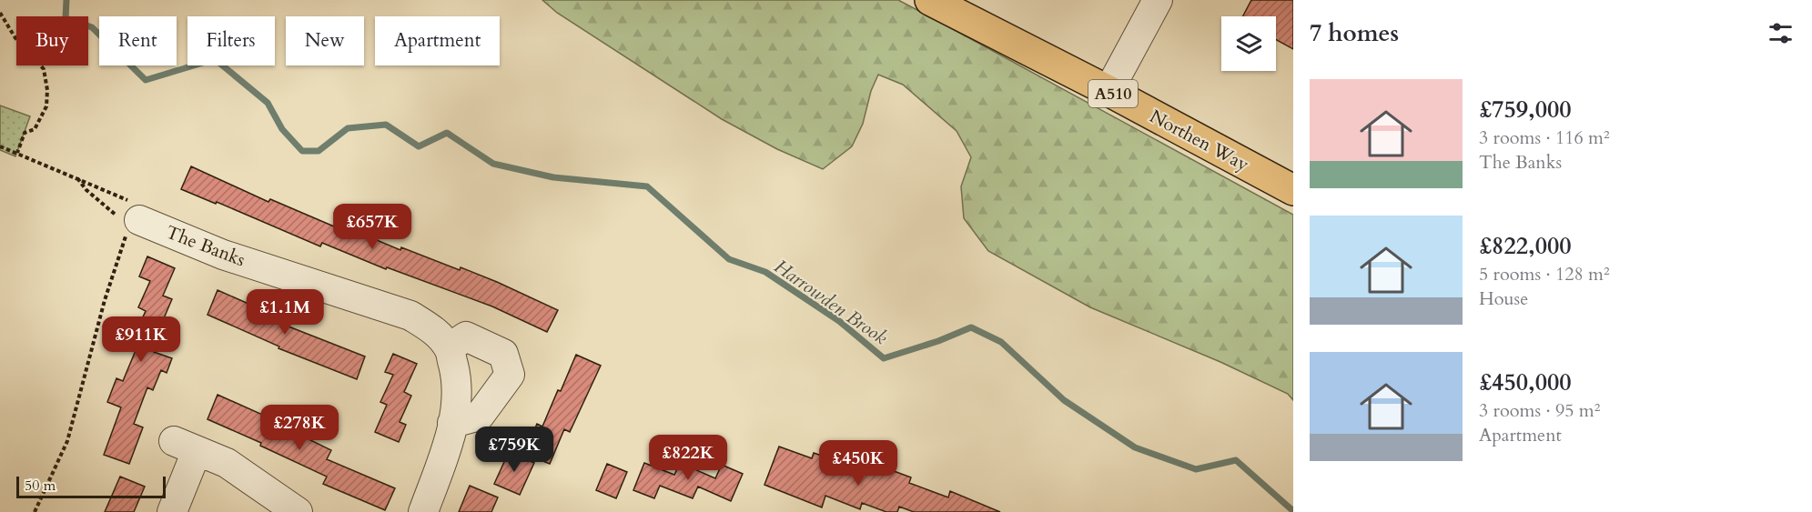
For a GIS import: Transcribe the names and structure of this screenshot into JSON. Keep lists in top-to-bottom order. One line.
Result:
{"streets":{"main road":["A510","Northen Way"],"street":["The Banks"]},"water":["Harrowden Brook"],"scale_bar":"50 m","page":{"heading":"7 homes","chip":["Buy","Rent","Filters","New","Apartment"],"list":[{"name":"£759,000","note":"3 rooms · 116 m² · The Banks"},{"name":"£822,000","note":"5 rooms · 128 m² · House"},{"name":"£450,000","note":"3 rooms · 95 m² · Apartment"}],"price":["£657K","£1.1M","£911K","£278K","£759K","£822K","£450K"],"scale":"50 m"}}
